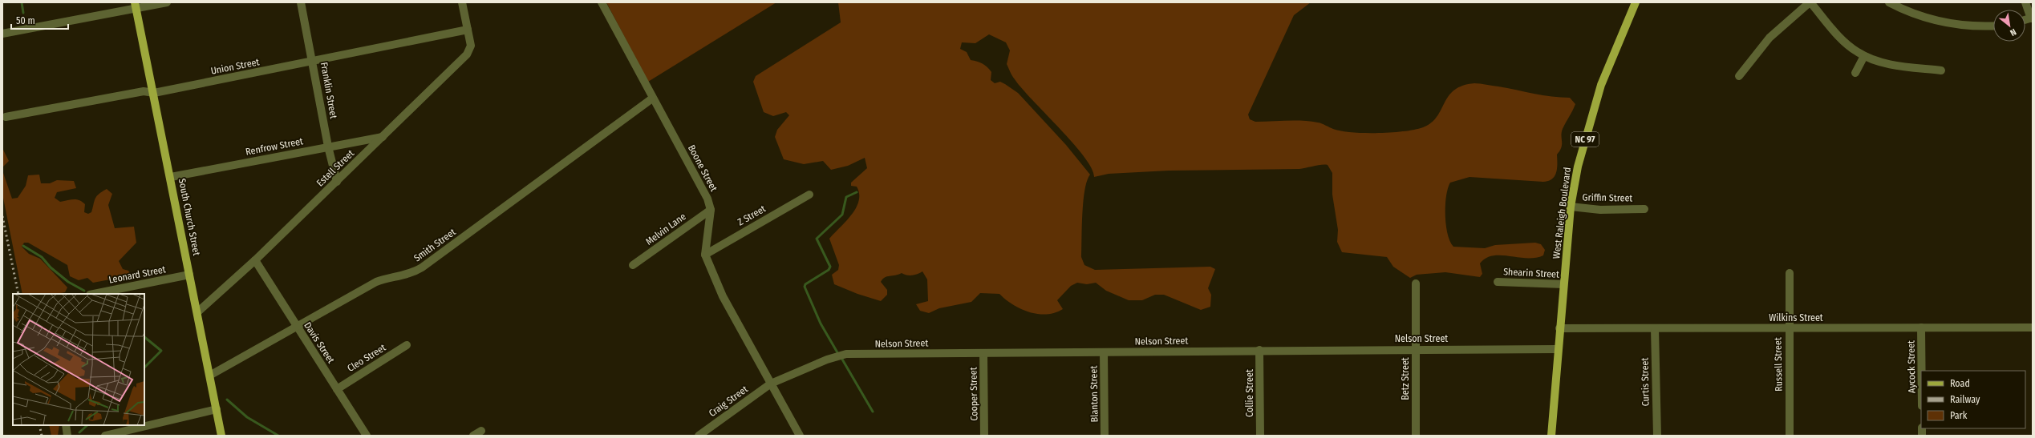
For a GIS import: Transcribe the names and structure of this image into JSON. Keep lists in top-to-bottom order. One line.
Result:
{"streets":{"main road":["NC 97","West Raleigh Boulevard","South Church Street"],"street":["Union Street","Franklin Street","Renfrow Street","Estell Street","Boone Street","Griffin Street","Z Street","Melvin Lane","Smith Street","Shearin Street","Leonard Street","Wilkins Street","Nelson Street","Davis Street","Cleo Street","Russell Street","Aycock Street","Betz Street","Curtis Street","Collie Street","Cooper Street","Blanton Street","Craig Street"]},"crossings":[["Union Street","Franklin Street"],["Union Street","Estell Street"],["Union Street","South Church Street"],["Franklin Street","Renfrow Street"],["Franklin Street","Estell Street"],["Renfrow Street","Estell Street"],["Renfrow Street","South Church Street"],["Estell Street","South Church Street"],["Estell Street","Davis Street"],["Boone Street","Z Street"],["Boone Street","Melvin Lane"],["Boone Street","Smith Street"],["Griffin Street","West Raleigh Boulevard"],["West Raleigh Boulevard","Shearin Street"],["West Raleigh Boulevard","Wilkins Street"],["West Raleigh Boulevard","Nelson Street"],["South Church Street","Smith Street"],["South Church Street","Leonard Street"],["Smith Street","Davis Street"],["Wilkins Street","Russell Street"],["Wilkins Street","Aycock Street"],["Wilkins Street","Curtis Street"],["Nelson Street","Betz Street"],["Nelson Street","Collie Street"],["Nelson Street","Cooper Street"],["Nelson Street","Blanton Street"],["Nelson Street","Craig Street"],["Davis Street","Cleo Street"]],"legend":["Road","Railway","Park"],"scale_bar":"50 m","north":"bottom right"}
